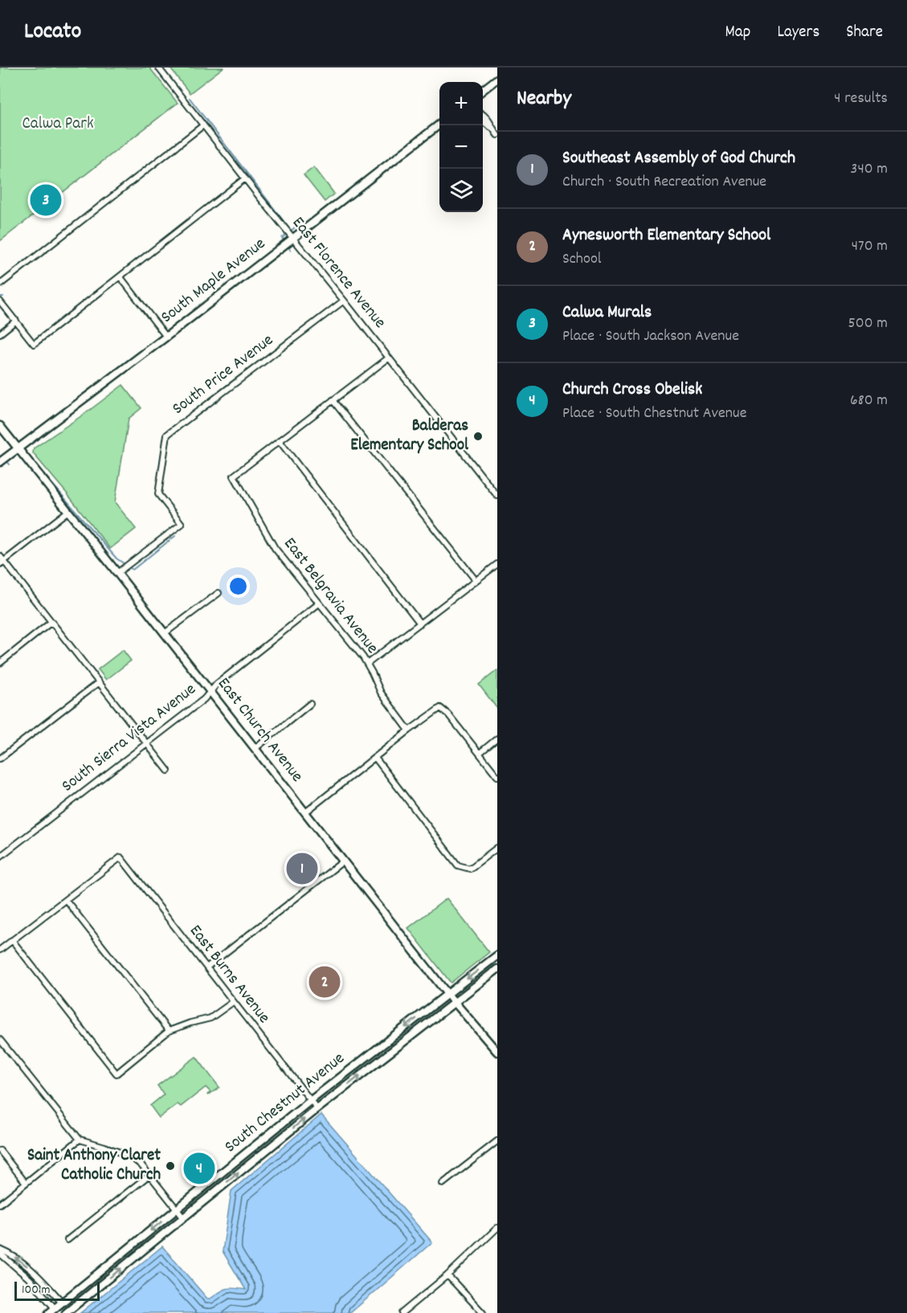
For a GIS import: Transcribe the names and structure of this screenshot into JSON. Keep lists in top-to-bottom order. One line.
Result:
{"streets":{"main road":["South Maple Avenue","East Church Avenue","South Chestnut Avenue"],"street":["East Florence Avenue","South Price Avenue","East Belgravia Avenue","South Sierra Vista Avenue","East Burns Avenue"]},"crossings":[["East Florence Avenue","South Maple Avenue"],["East Florence Avenue","South Price Avenue"],["South Maple Avenue","East Church Avenue"],["South Price Avenue","East Church Avenue"],["East Belgravia Avenue","South Sierra Vista Avenue"],["East Church Avenue","South Sierra Vista Avenue"],["East Church Avenue","South Chestnut Avenue"],["East Burns Avenue","South Chestnut Avenue"]],"parks":["Calwa Park"],"places":["Balderas Elementary School","Saint Anthony Claret Catholic Church"],"scale_bar":"100 m","page":{"header":"Locato","nav":["Map","Layers","Share"],"heading":["Nearby","4 results"],"map_buttons":["+","−"],"list":[{"mark":"1","name":"Southeast Assembly of God Church","note":"Church · South Recreation Avenue","value":"340 m"},{"mark":"2","name":"Aynesworth Elementary School","note":"School","value":"470 m"},{"mark":"3","name":"Calwa Murals","note":"Place · South Jackson Avenue","value":"500 m"},{"mark":"4","name":"Church Cross Obelisk","note":"Place · South Chestnut Avenue","value":"680 m"}],"pins":["3","1","2","4"],"scale":"100 m"}}
